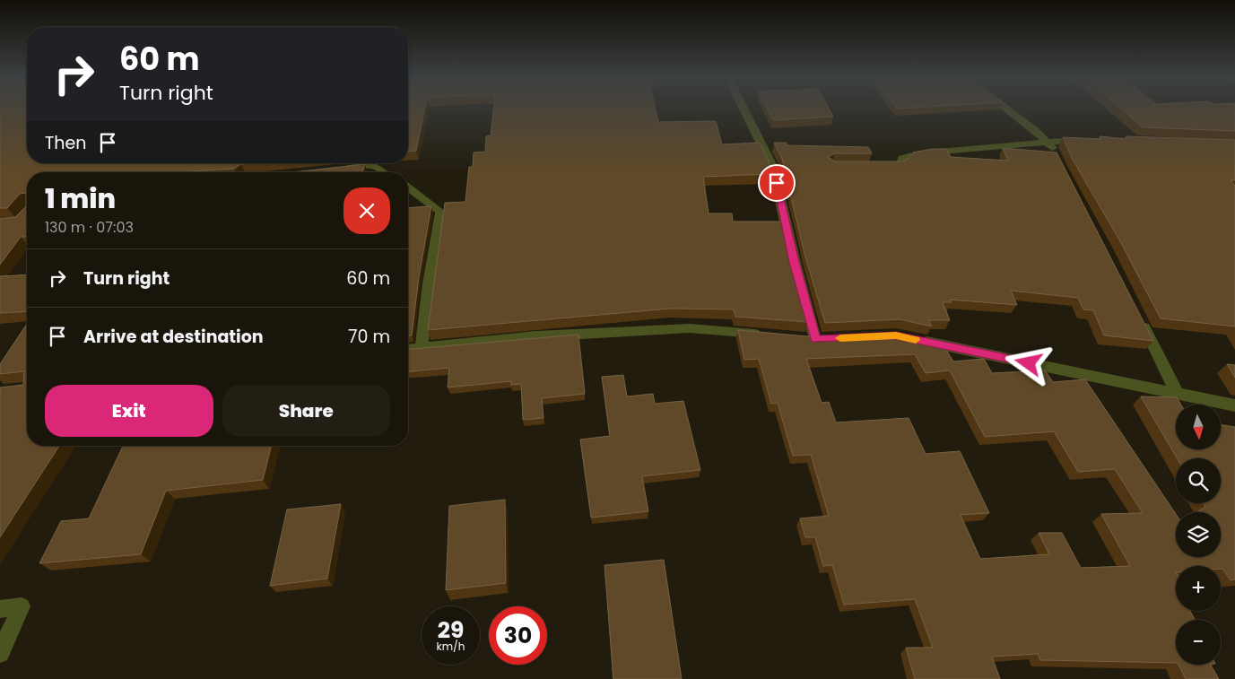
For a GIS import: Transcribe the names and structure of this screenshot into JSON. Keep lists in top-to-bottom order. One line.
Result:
{"north":"bottom","page":{"turn":["60 m","Turn right"],"then":"Then","heading":["1 min","130 m · 07:03"],"list":[{"name":"Turn right","value":"60 m"},{"name":"Arrive at destination","value":"70 m"}],"buttons":["Exit","Share"],"map_buttons":["+","−"],"speed":"29 km/h","limit":"30"}}
